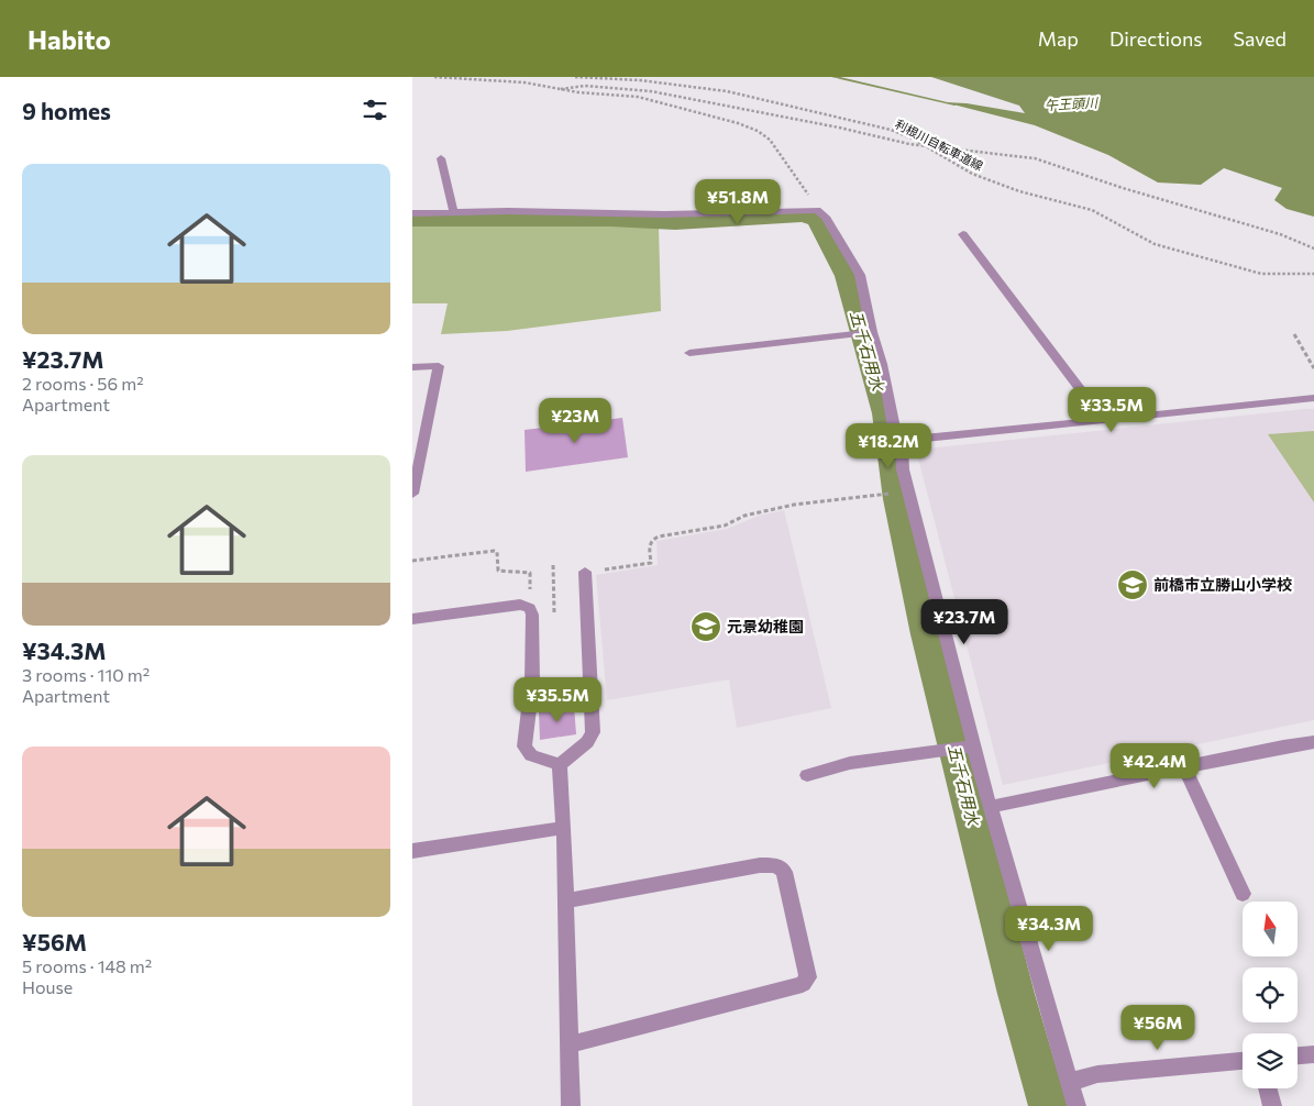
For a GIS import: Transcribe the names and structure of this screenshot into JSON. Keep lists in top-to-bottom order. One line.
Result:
{"streets":{"path":["利根川自転車道線"]},"water":["午王頭川","五千石用水"],"places":{"school or university":["前橋市立勝山小学校","元景幼稚園"]},"north":"top","page":{"header":"Habito","nav":["Map","Directions","Saved"],"heading":"9 homes","list":[{"name":"¥23.7M","note":"2 rooms · 56 m² · Apartment"},{"name":"¥34.3M","note":"3 rooms · 110 m² · Apartment"},{"name":"¥56M","note":"5 rooms · 148 m² · House"}],"price":["¥51.8M","¥33.5M","¥23M","¥18.2M","¥23.7M","¥35.5M","¥42.4M","¥34.3M","¥56M"]}}
